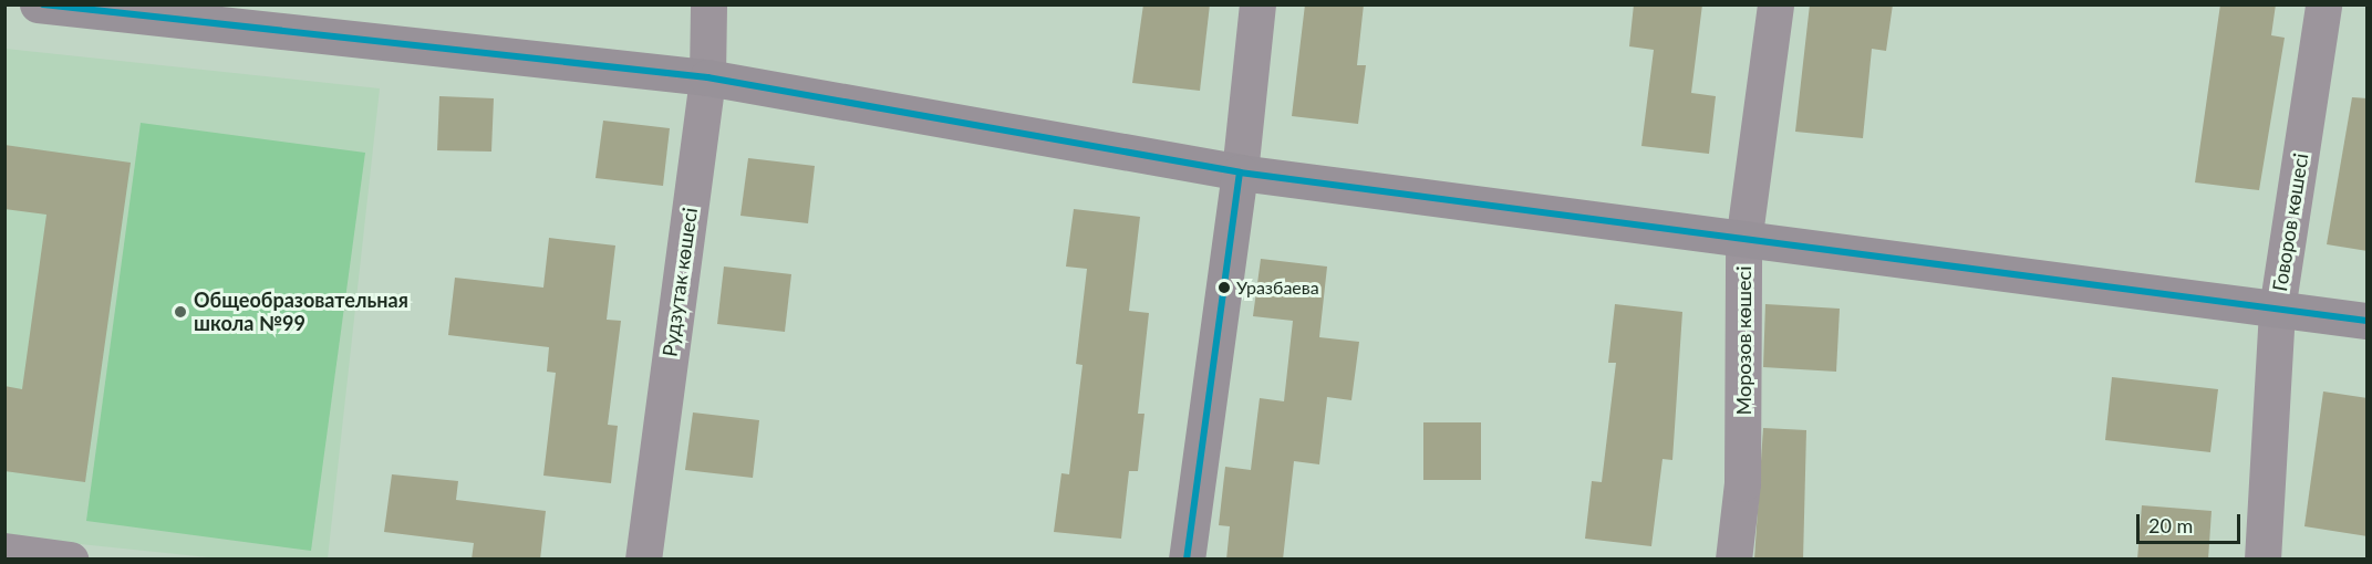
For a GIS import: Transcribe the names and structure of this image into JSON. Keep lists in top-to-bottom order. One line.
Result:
{"streets":{"street":["Говоров көшесі","Рудзутак көшесі","Морозов көшесі"]},"places":["Уразбаева","Общеобразовательная школа №99"],"scale_bar":"20 m"}
